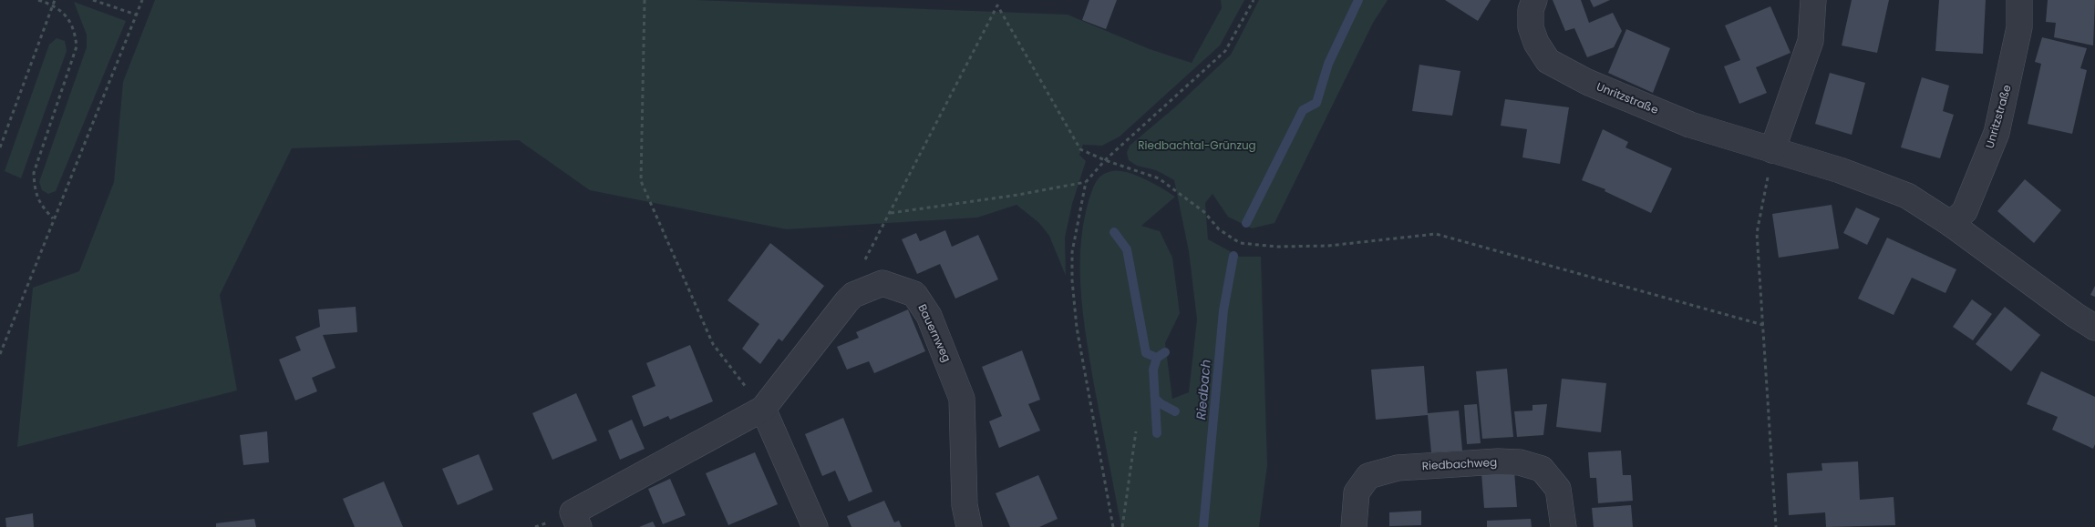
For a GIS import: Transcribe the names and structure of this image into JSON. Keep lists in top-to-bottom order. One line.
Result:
{"streets":{"street":["Unritzstraße","Bauernweg","Riedbachweg"]},"water":["Riedbach"],"parks":["Riedbachtal-Grünzug"]}
